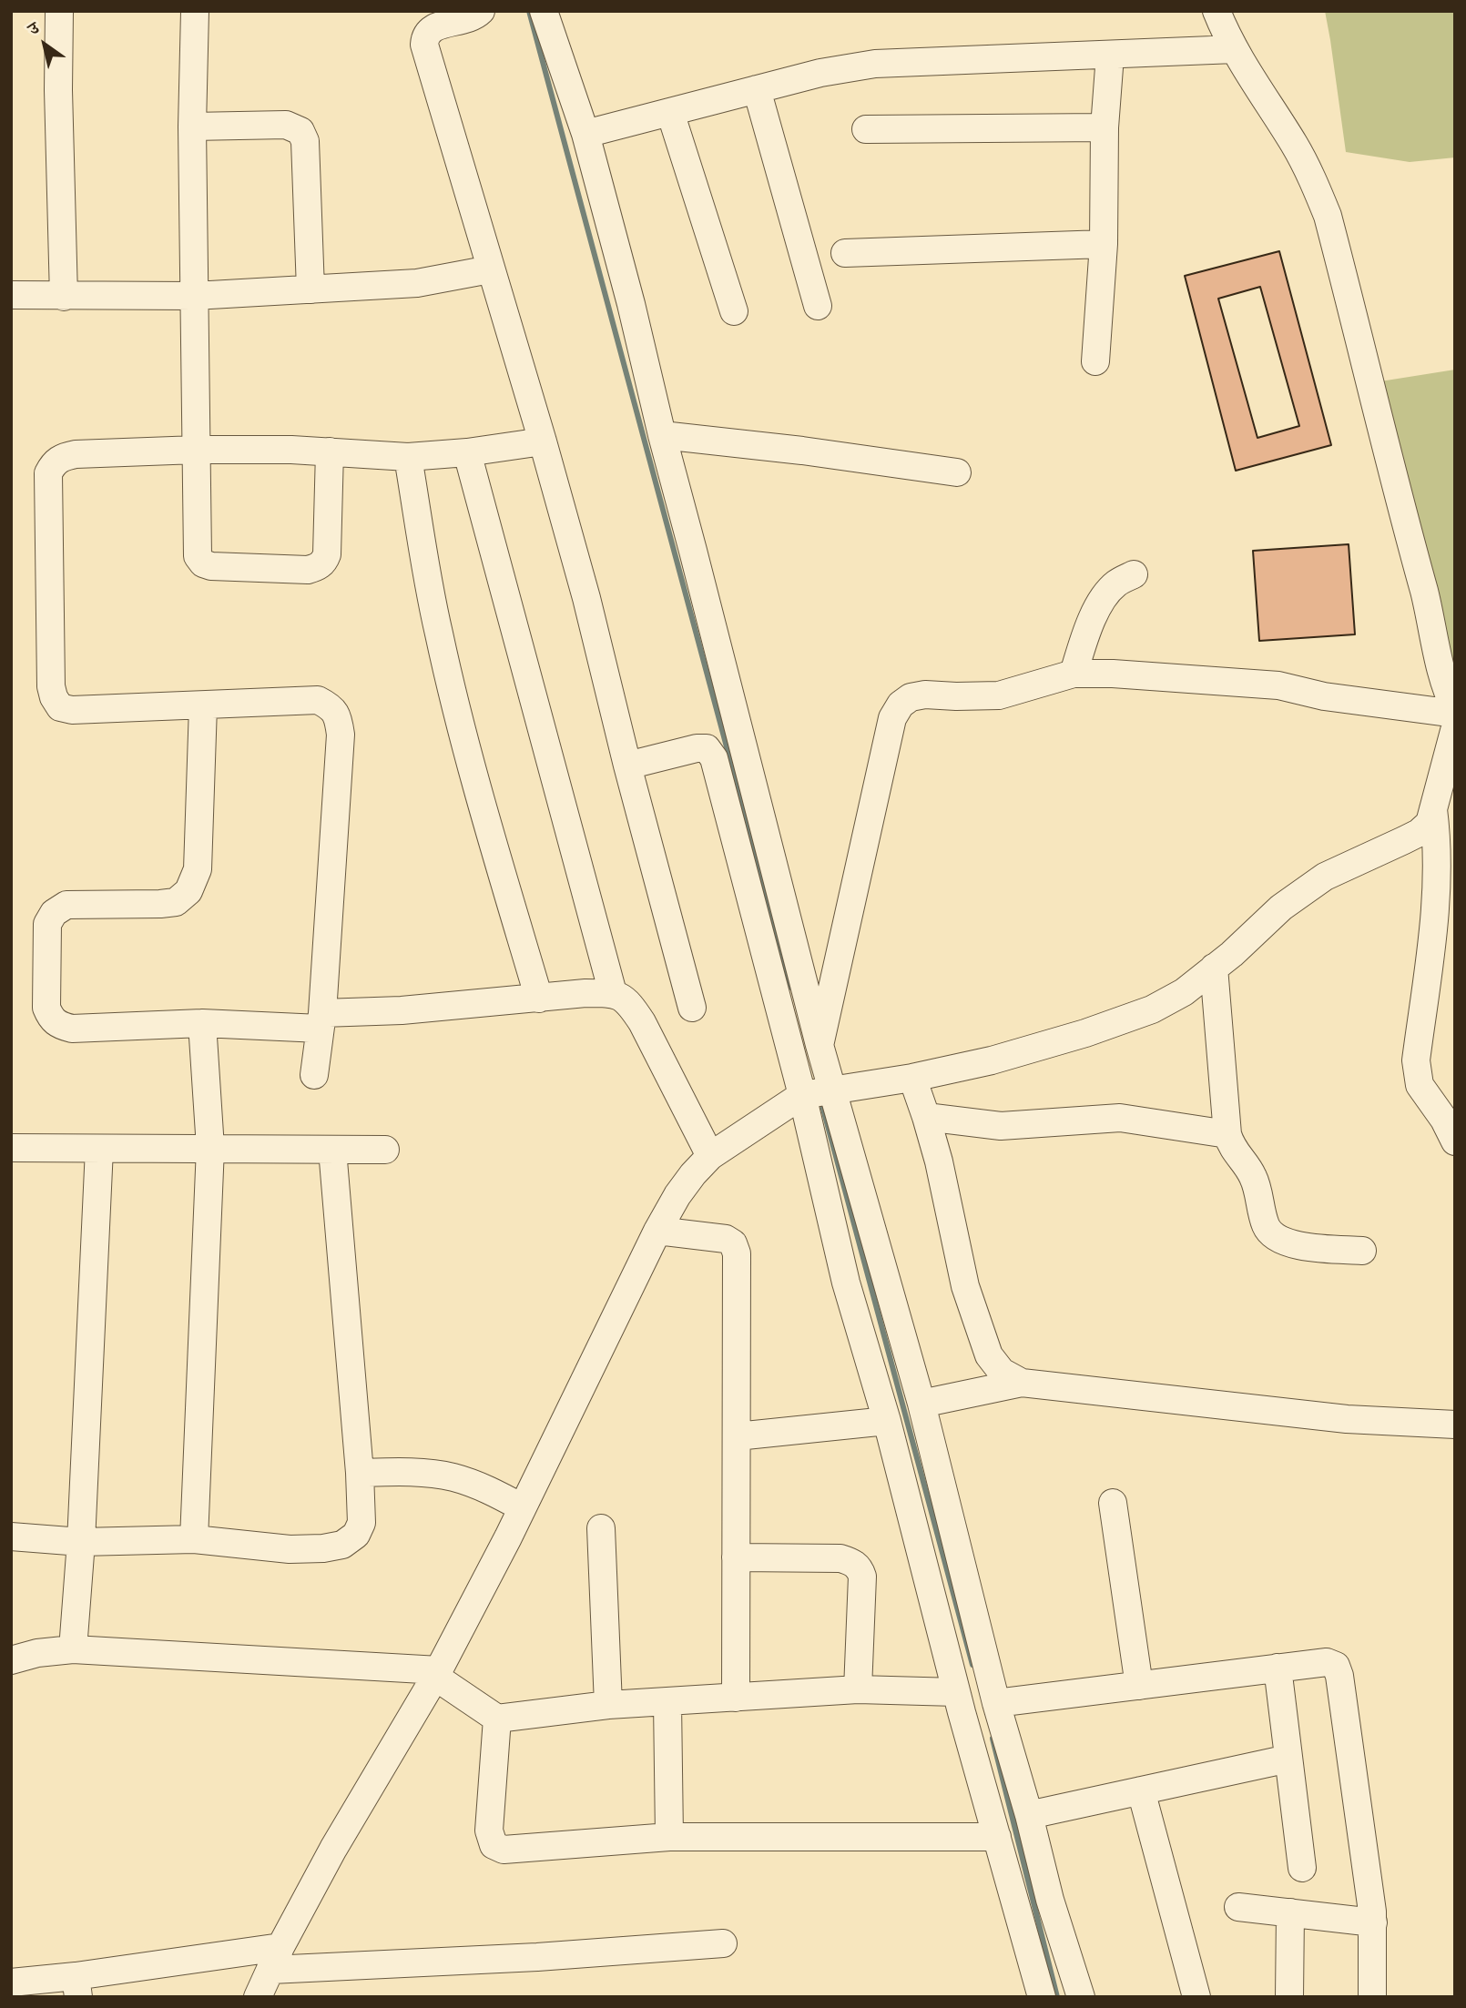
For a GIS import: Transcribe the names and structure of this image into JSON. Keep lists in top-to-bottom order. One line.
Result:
{"north":"top left"}
